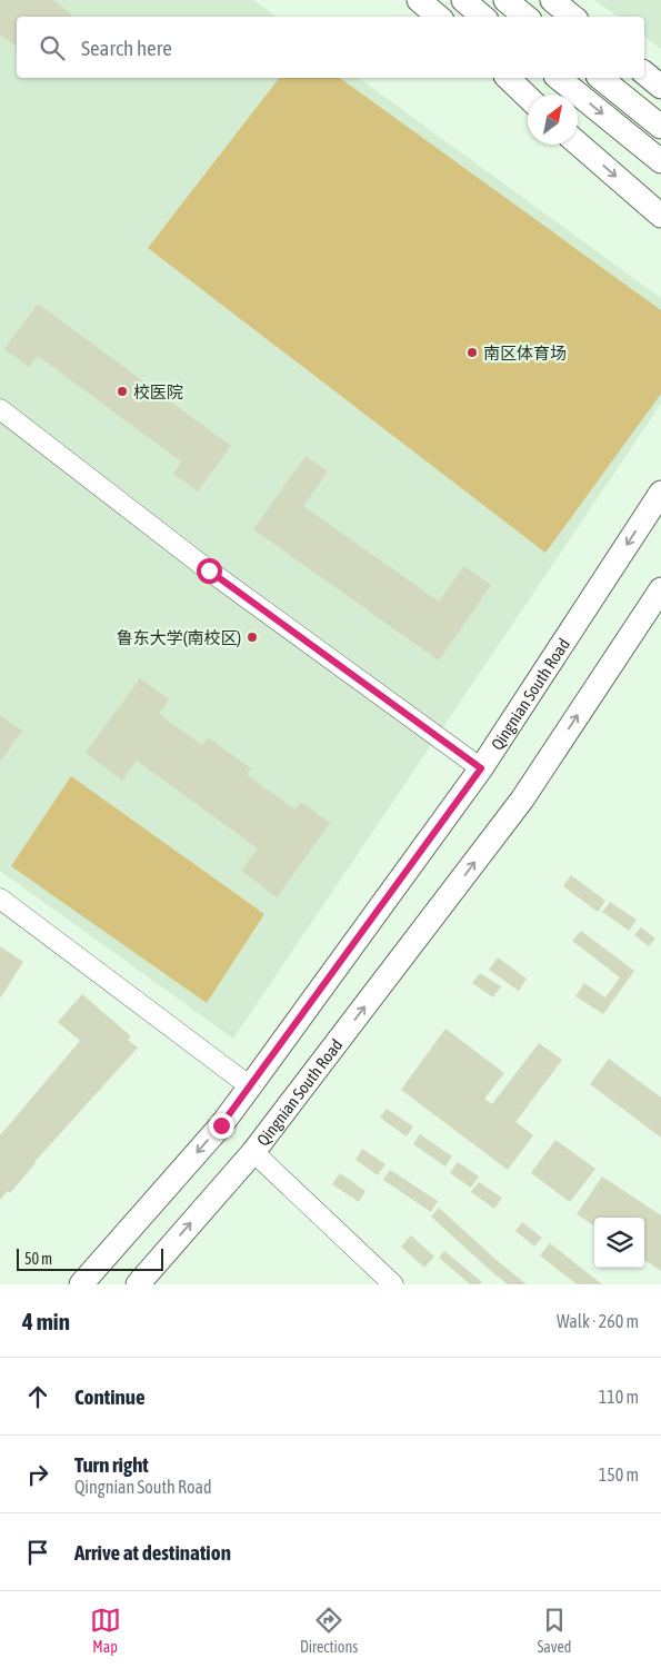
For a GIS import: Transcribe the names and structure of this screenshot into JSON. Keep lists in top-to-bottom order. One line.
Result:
{"streets":{"main road":["Qingnian South Road"]},"places":["南区体育场","校医院","鲁东大学(南校区)"],"scale_bar":"50 m","north":"top right","page":{"search":"Search here","scale":"50 m","heading":["4 min","Walk · 260 m"],"list":[["Continue","110 m"],["Turn right","Qingnian South Road","150 m"],"Arrive at destination"],"nav":["Map","Directions","Saved"]}}
